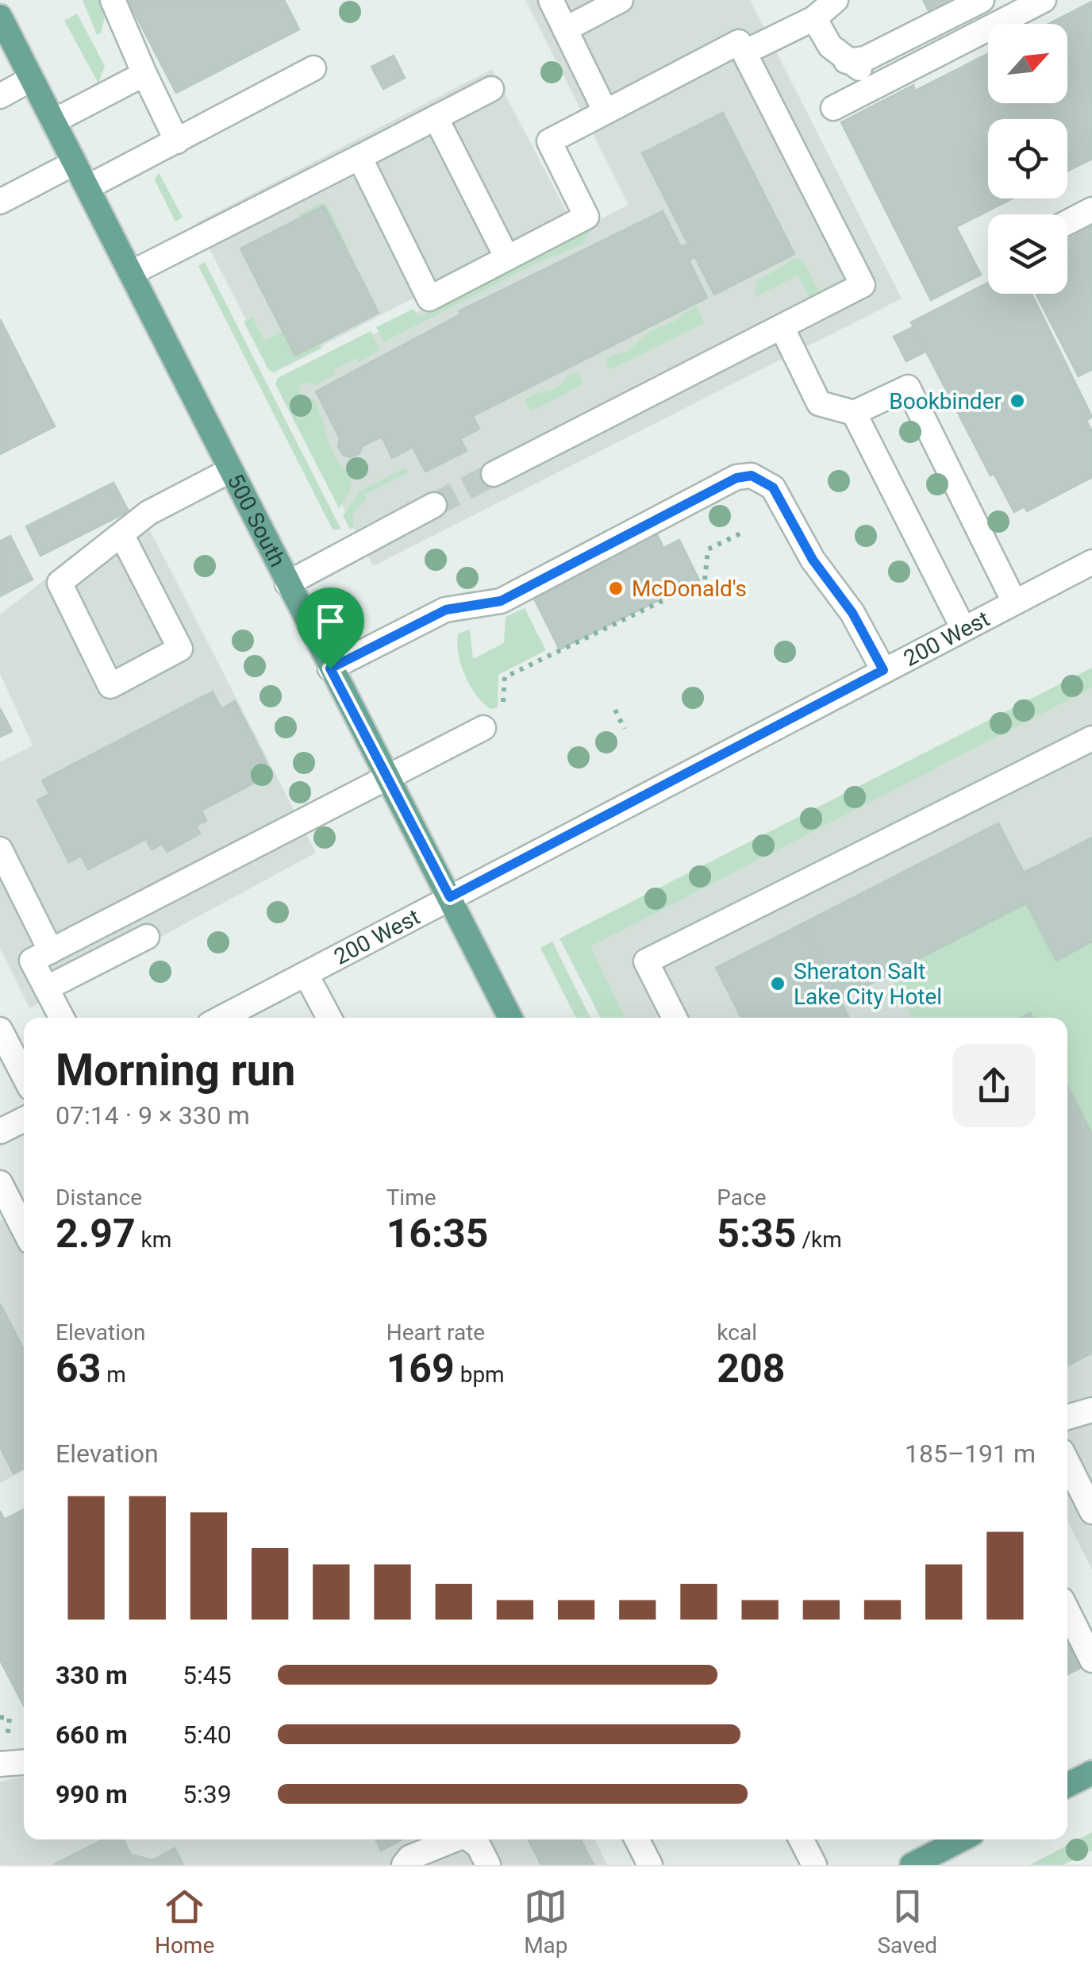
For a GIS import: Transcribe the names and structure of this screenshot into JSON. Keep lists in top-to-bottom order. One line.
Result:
{"streets":{"main road":["500 South"],"street":["200 West"]},"crossings":[["500 South","200 West"]],"places":["Bookbinder","McDonald's","Sheraton Salt Lake City Hotel"],"north":"top right","page":{"heading":["Morning run","07:14 · 9 × 330 m"],"stats":[["Distance","2.97 km"],["Time","16:35"],["Pace","5:35 /km"],["Elevation","63 m"],["Heart rate","169 bpm"],["kcal","208"]],"chart":["Elevation","185–191 m"],"list":[{"name":"330 m","note":"5:45"},{"name":"660 m","note":"5:40"},{"name":"990 m","note":"5:39"}],"tabs":["Home","Map","Saved"]}}
